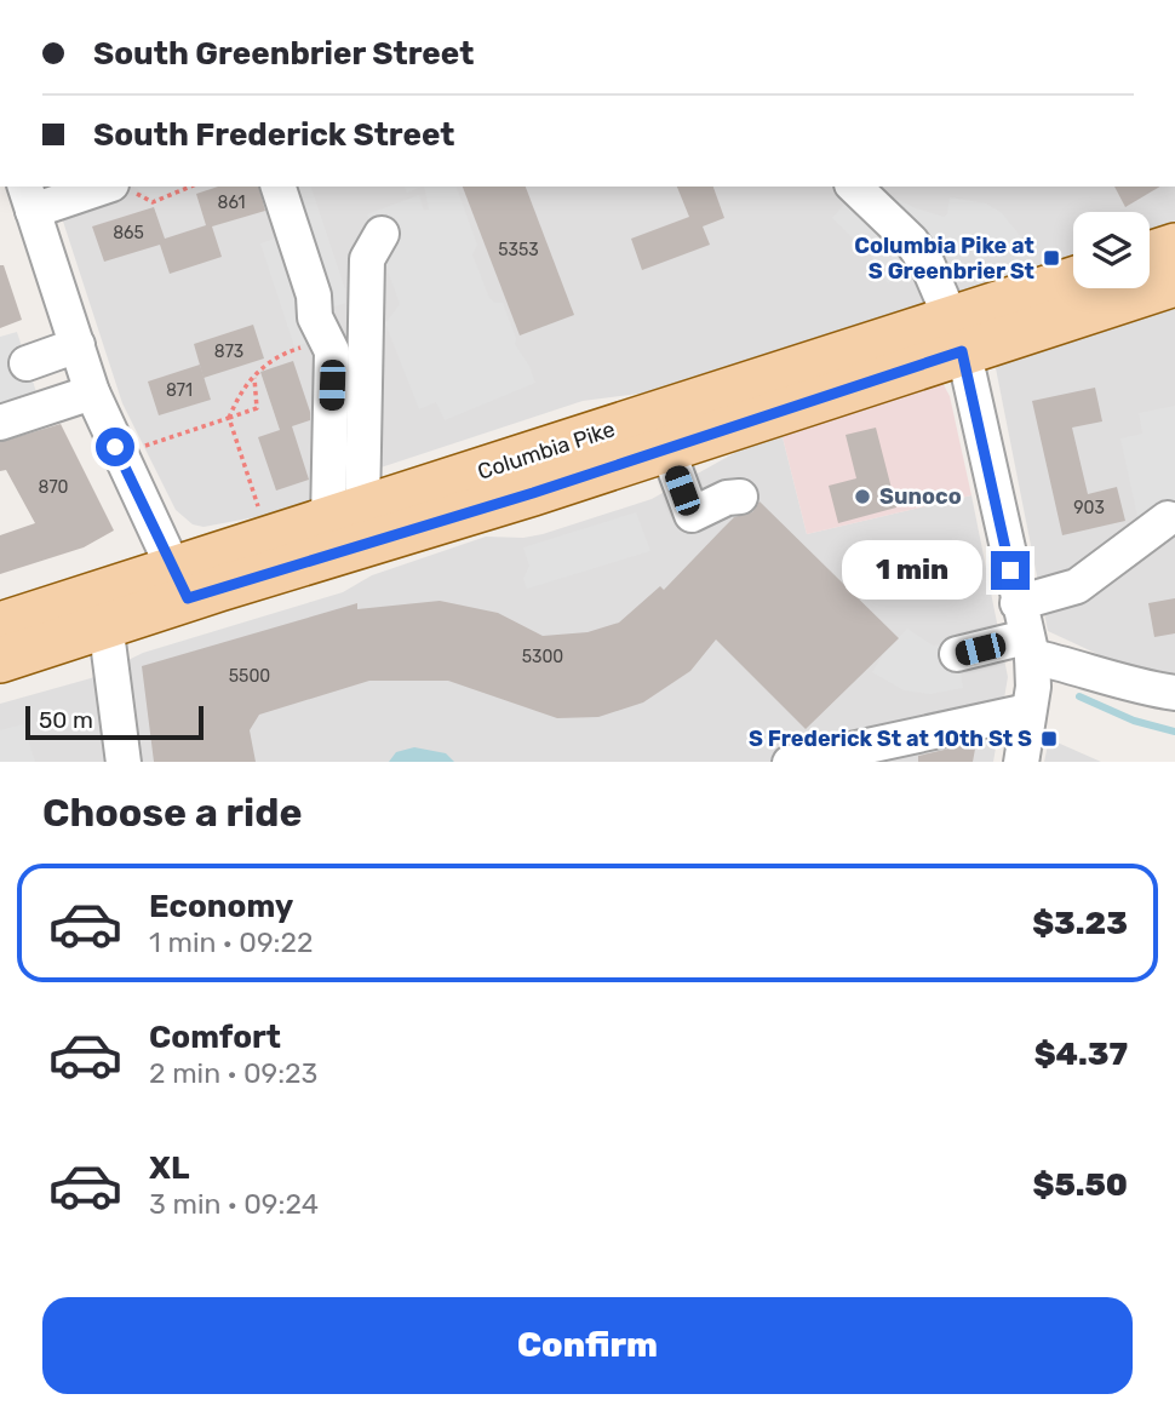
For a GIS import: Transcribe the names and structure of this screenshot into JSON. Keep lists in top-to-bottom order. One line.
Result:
{"streets":{"main road":["Columbia Pike"]},"places":{"transit":["Columbia Pike at S Greenbrier St","S Frederick St at 10th St S"],"other":["Sunoco"]},"house_numbers":["861","865","5353","873","871","870","903","5300","5500"],"scale_bar":"50 m","page":{"banner":["South Greenbrier Street","South Frederick Street"],"bubble":"1 min","scale":"50 m","heading":"Choose a ride","list":[{"name":"Economy","note":"1 min · 09:22","value":"$3.23"},{"name":"Comfort","note":"2 min · 09:23","value":"$4.37"},{"name":"XL","note":"3 min · 09:24","value":"$5.50"}],"buttons":"Confirm"}}
